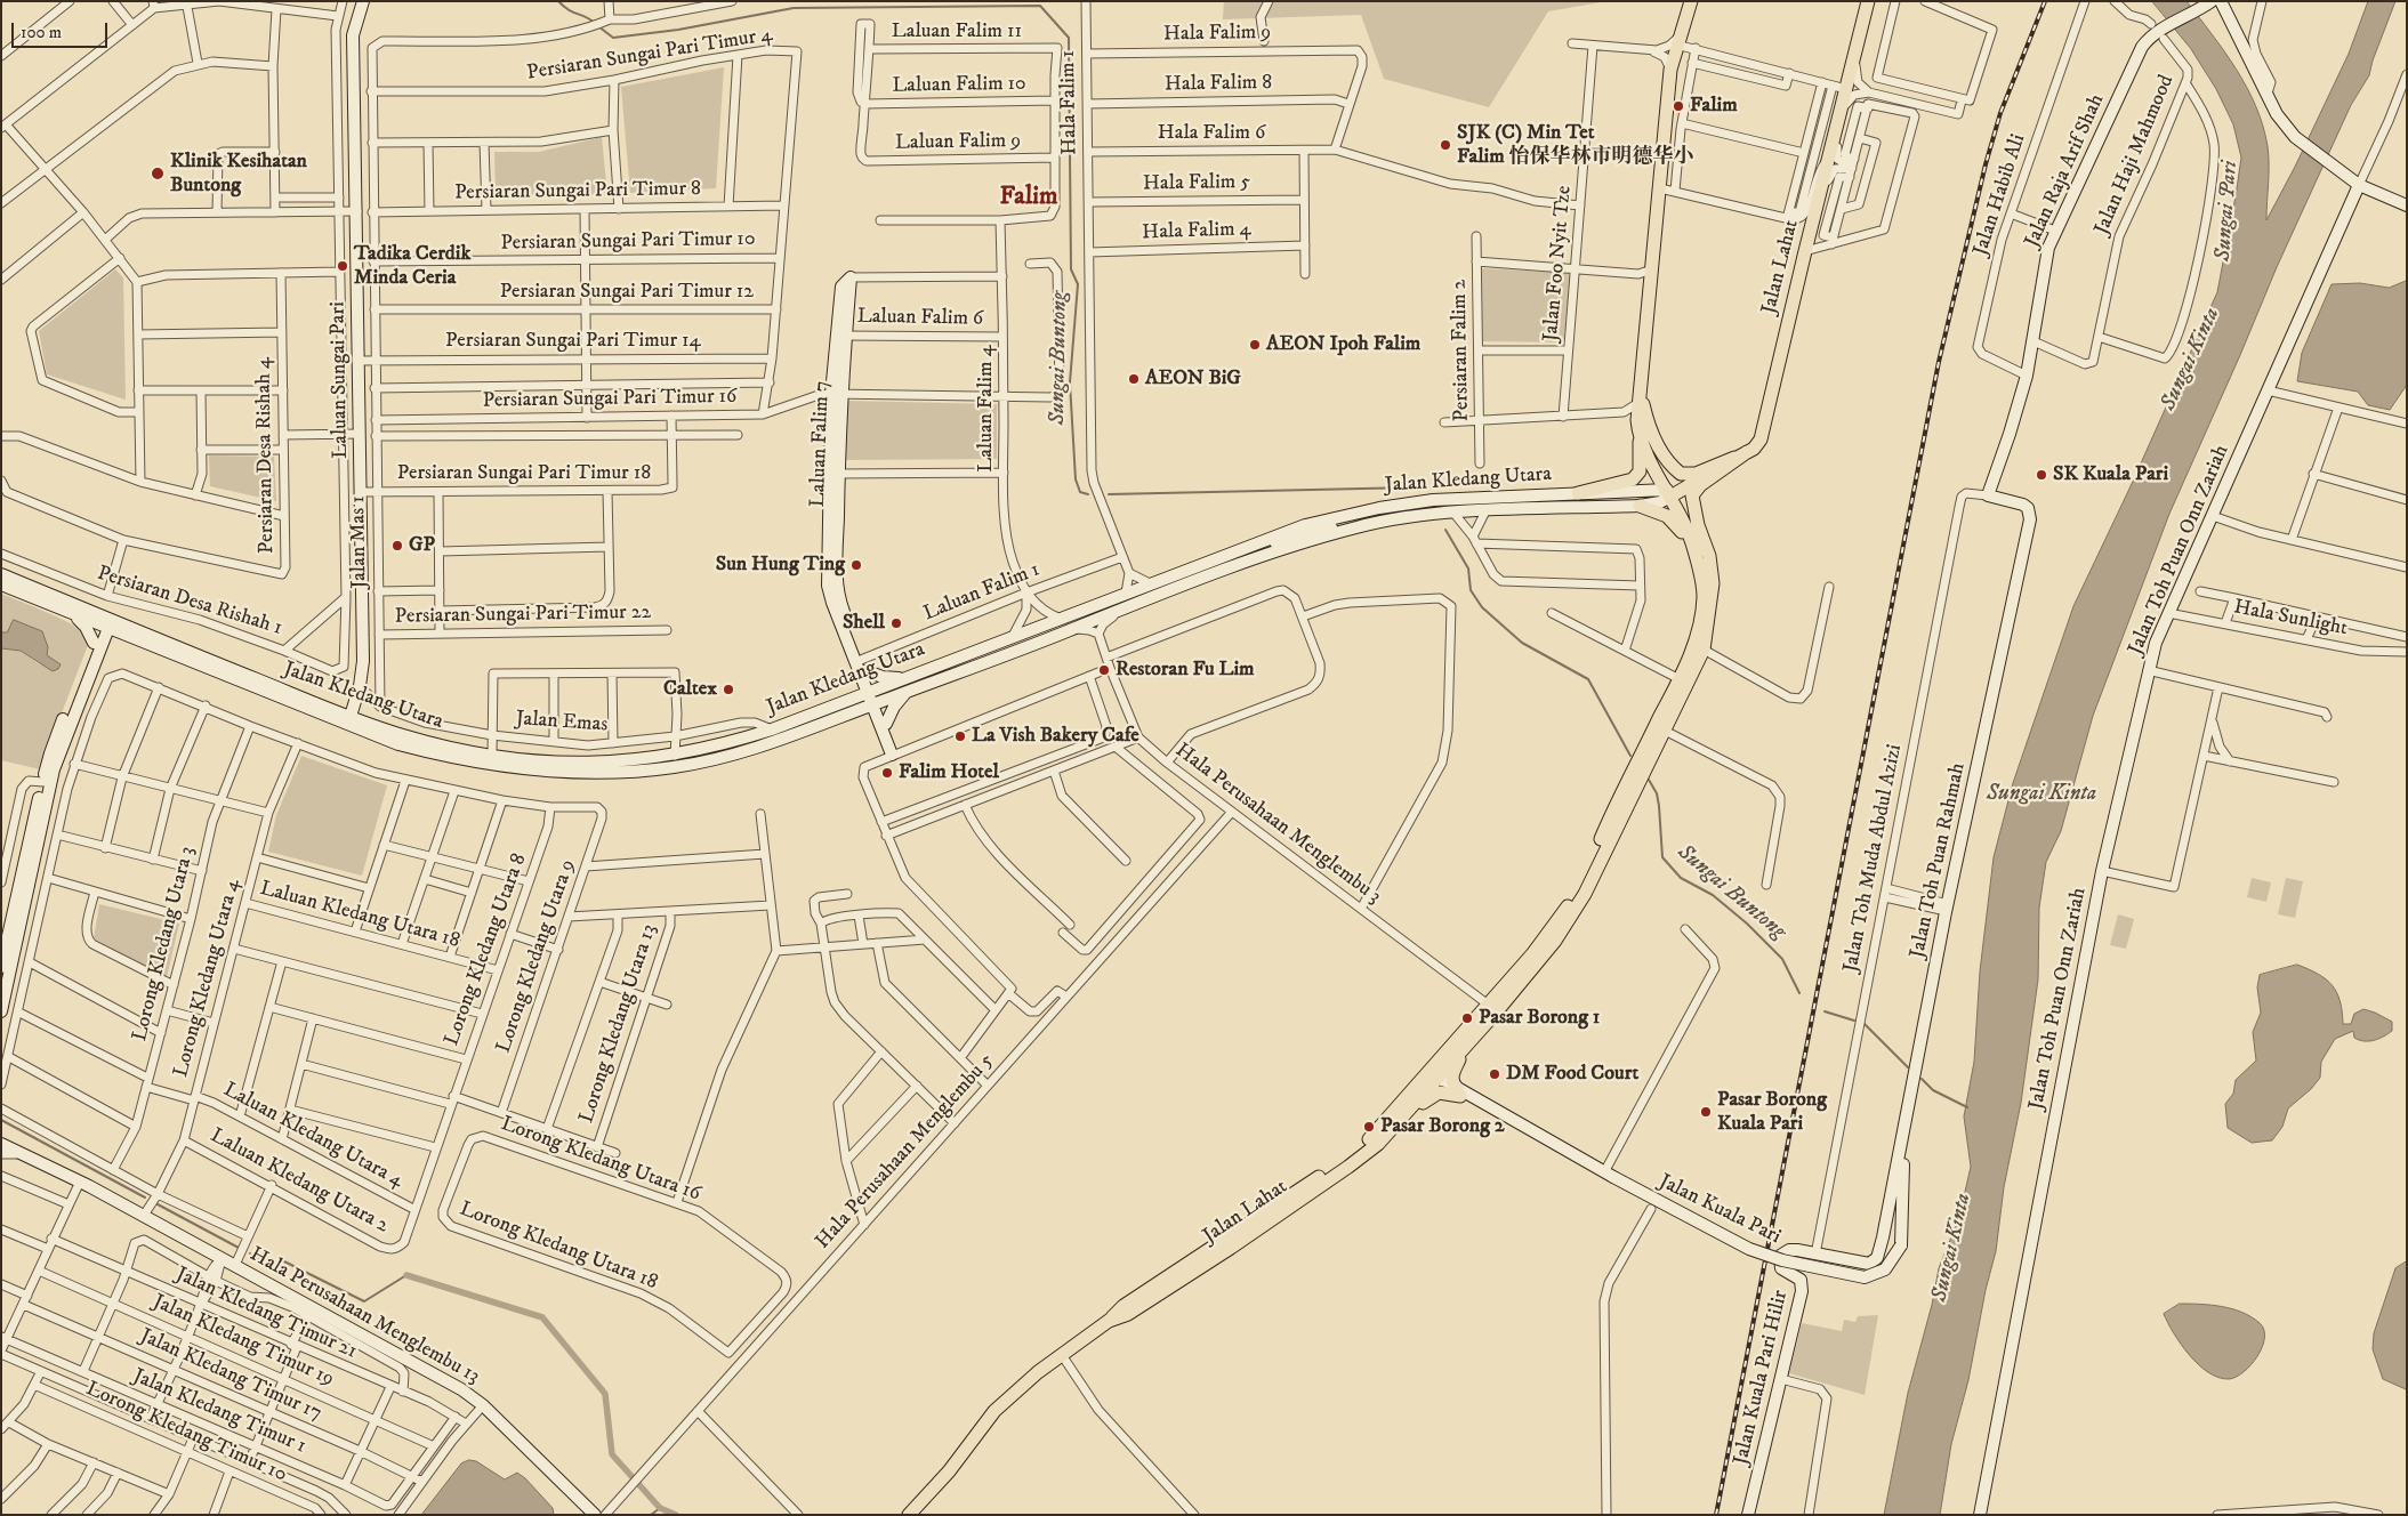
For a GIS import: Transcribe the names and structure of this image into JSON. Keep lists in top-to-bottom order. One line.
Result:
{"streets":{"main road":["Jalan Lahat"],"street":["Laluan Falim 11","Hala Falim 9","Persiaran Sungai Pari Timur 4","Hala Falim 8","Laluan Falim 10","Hala Falim 1","Hala Falim 6","Laluan Falim 9","Jalan Haji Mahmood","Jalan Raja Arif Shah","Hala Falim 5","Persiaran Sungai Pari Timur 8","Jalan Habib Ali","Hala Falim 4","Persiaran Sungai Pari Timur 10","Jalan Foo Nyit Tze","Persiaran Sungai Pari Timur 12","Laluan Falim 6","Persiaran Sungai Pari Timur 14","Persiaran Falim 2","Laluan Sungai Pari","Persiaran Sungai Pari Timur 16","Laluan Falim 4","Laluan Falim 7","Persiaran Desa Rishah 4","Persiaran Sungai Pari Timur 18","Jalan Kledang Utara","Jalan Mas 1","Jalan Toh Puan Onn Zariah","Laluan Falim 1","Persiaran Desa Rishah 1","Persiaran Sungai Pari Timur 22","Hala Sunlight","Jalan Emas","Hala Perusahaan Menglembu 3","Jalan Toh Muda Abdul Azizi","Jalan Toh Puan Rahmah","Laluan Kledang Utara 18","Lorong Kledang Utara 3","Lorong Kledang Utara 8","Lorong Kledang Utara 9","Lorong Kledang Utara 4","Lorong Kledang Utara 13","Laluan Kledang Utara 4","Hala Perusahaan Menglembu 5","Lorong Kledang Utara 16","Laluan Kledang Utara 2","Jalan Kuala Pari","Lorong Kledang Utara 18","Jalan Kledang Timur 21","Hala Perusahaan Menglembu 13","Jalan Kledang Timur 19","Jalan Kledang Timur 17","Jalan Kuala Pari Hilir","Jalan Kledang Timur 1","Lorong Kledang Timur 10"]},"crossings":[["Laluan Falim 11","Laluan Falim 10"],["Hala Falim 9","Hala Falim 8"],["Hala Falim 9","Hala Falim 1"],["Persiaran Sungai Pari Timur 4","Persiaran Sungai Pari Timur 8"],["Persiaran Sungai Pari Timur 4","Jalan Mas 1"],["Hala Falim 8","Hala Falim 1"],["Laluan Falim 10","Laluan Falim 9"],["Hala Falim 1","Hala Falim 6"],["Hala Falim 1","Hala Falim 5"],["Hala Falim 1","Hala Falim 4"],["Hala Falim 1","Laluan Falim 1"],["Hala Falim 6","Jalan Foo Nyit Tze"],["Jalan Haji Mahmood","Jalan Raja Arif Shah"],["Jalan Raja Arif Shah","Jalan Habib Ali"],["Jalan Raja Arif Shah","Jalan Toh Muda Abdul Azizi"],["Jalan Raja Arif Shah","Jalan Toh Puan Rahmah"],["Persiaran Sungai Pari Timur 8","Jalan Mas 1"],["Persiaran Sungai Pari Timur 10","Jalan Mas 1"],["Jalan Lahat","Jalan Kledang Utara"],["Persiaran Sungai Pari Timur 12","Jalan Mas 1"],["Laluan Falim 6","Laluan Falim 4"],["Laluan Falim 6","Laluan Falim 7"],["Persiaran Sungai Pari Timur 14","Laluan Sungai Pari"],["Persiaran Sungai Pari Timur 14","Jalan Mas 1"],["Laluan Sungai Pari","Persiaran Sungai Pari Timur 18"],["Laluan Sungai Pari","Jalan Kledang Utara"],["Laluan Sungai Pari","Jalan Emas"],["Persiaran Sungai Pari Timur 16","Laluan Falim 4"],["Persiaran Sungai Pari Timur 16","Laluan Falim 7"],["Persiaran Sungai Pari Timur 16","Persiaran Sungai Pari Timur 18"],["Persiaran Sungai Pari Timur 16","Jalan Mas 1"],["Laluan Falim 4","Laluan Falim 7"],["Laluan Falim 4","Jalan Kledang Utara"],["Laluan Falim 4","Laluan Falim 1"],["Laluan Falim 7","Jalan Kledang Utara"],["Laluan Falim 7","Laluan Falim 1"],["Persiaran Sungai Pari Timur 18","Jalan Mas 1"],["Jalan Kledang Utara","Jalan Emas"],["Jalan Mas 1","Persiaran Sungai Pari Timur 22"],["Jalan Mas 1","Jalan Emas"],["Jalan Toh Puan Onn Zariah","Hala Sunlight"],["Hala Perusahaan Menglembu 3","Hala Perusahaan Menglembu 5"],["Jalan Toh Muda Abdul Azizi","Jalan Toh Puan Rahmah"],["Jalan Toh Muda Abdul Azizi","Jalan Kuala Pari Hilir"],["Jalan Toh Puan Rahmah","Jalan Kuala Pari Hilir"],["Laluan Kledang Utara 18","Lorong Kledang Utara 8"],["Laluan Kledang Utara 18","Lorong Kledang Utara 4"],["Lorong Kledang Utara 3","Laluan Kledang Utara 4"],["Lorong Kledang Utara 3","Hala Perusahaan Menglembu 13"],["Lorong Kledang Utara 8","Lorong Kledang Utara 9"],["Lorong Kledang Utara 8","Laluan Kledang Utara 4"],["Lorong Kledang Utara 8","Laluan Kledang Utara 2"],["Lorong Kledang Utara 4","Laluan Kledang Utara 4"],["Lorong Kledang Utara 4","Laluan Kledang Utara 2"],["Lorong Kledang Utara 4","Hala Perusahaan Menglembu 13"],["Lorong Kledang Utara 16","Lorong Kledang Utara 18"],["Jalan Kledang Timur 17","Jalan Kledang Timur 1"]],"districts":["Falim"],"water":["Sungai Pari","Sungai Buntong","Sungai Kinta"],"places":["Falim","SJK (C) Min Tet Falim 怡保华林市明德华小","Klinik Kesihatan Buntong","Tadika Cerdik Minda Ceria","AEON Ipoh Falim","AEON BiG","SK Kuala Pari","GP","Sun Hung Ting","Shell","Restoran Fu Lim","Caltex","La Vish Bakery Cafe","Falim Hotel","Pasar Borong 1","DM Food Court","Pasar Borong Kuala Pari","Pasar Borong 2"],"scale_bar":"100 m"}
